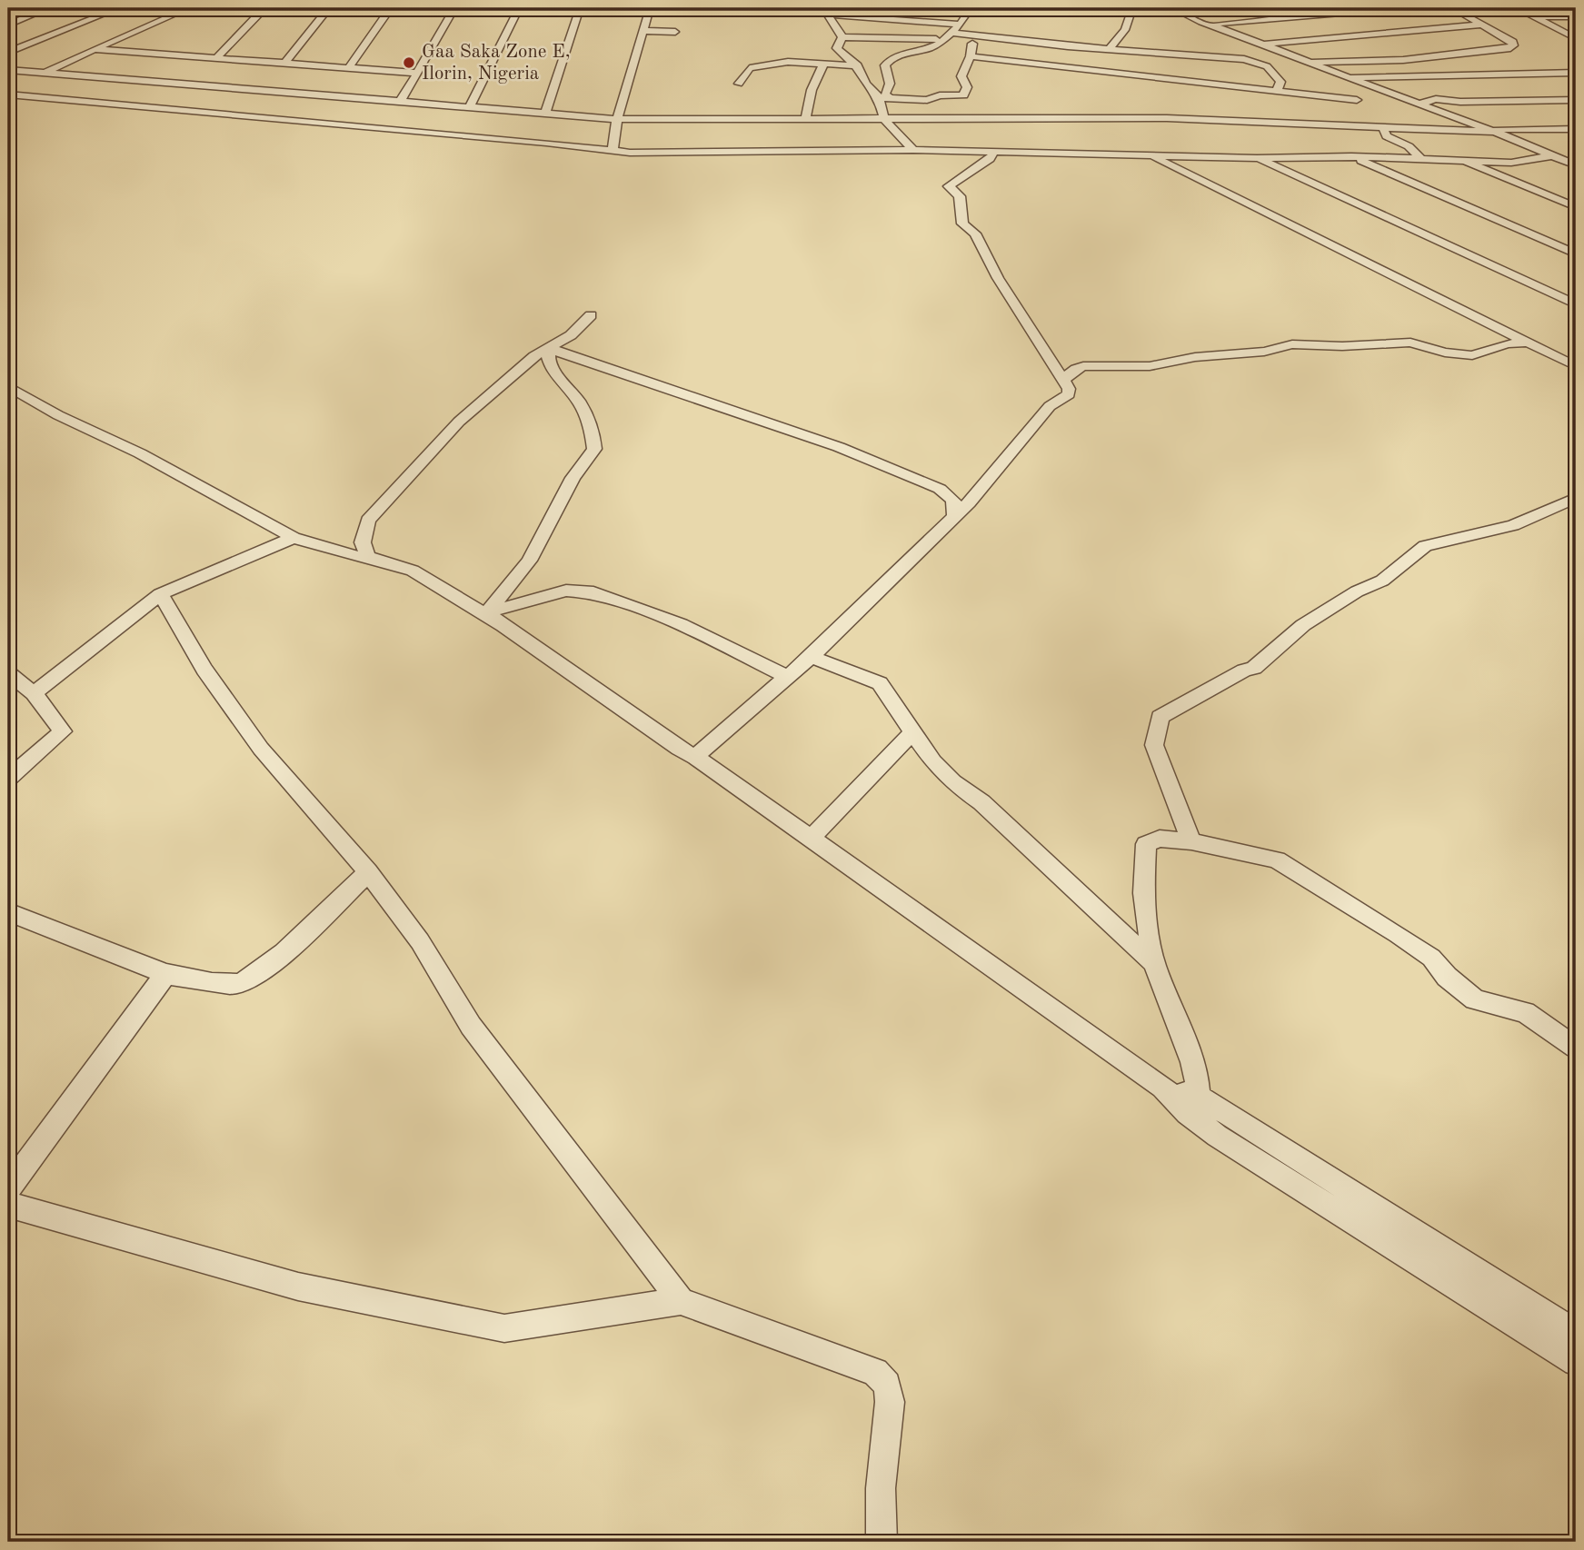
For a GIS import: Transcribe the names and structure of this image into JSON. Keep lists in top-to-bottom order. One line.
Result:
{"places":["Gaa Saka Zone E, Ilorin, Nigeria"]}
